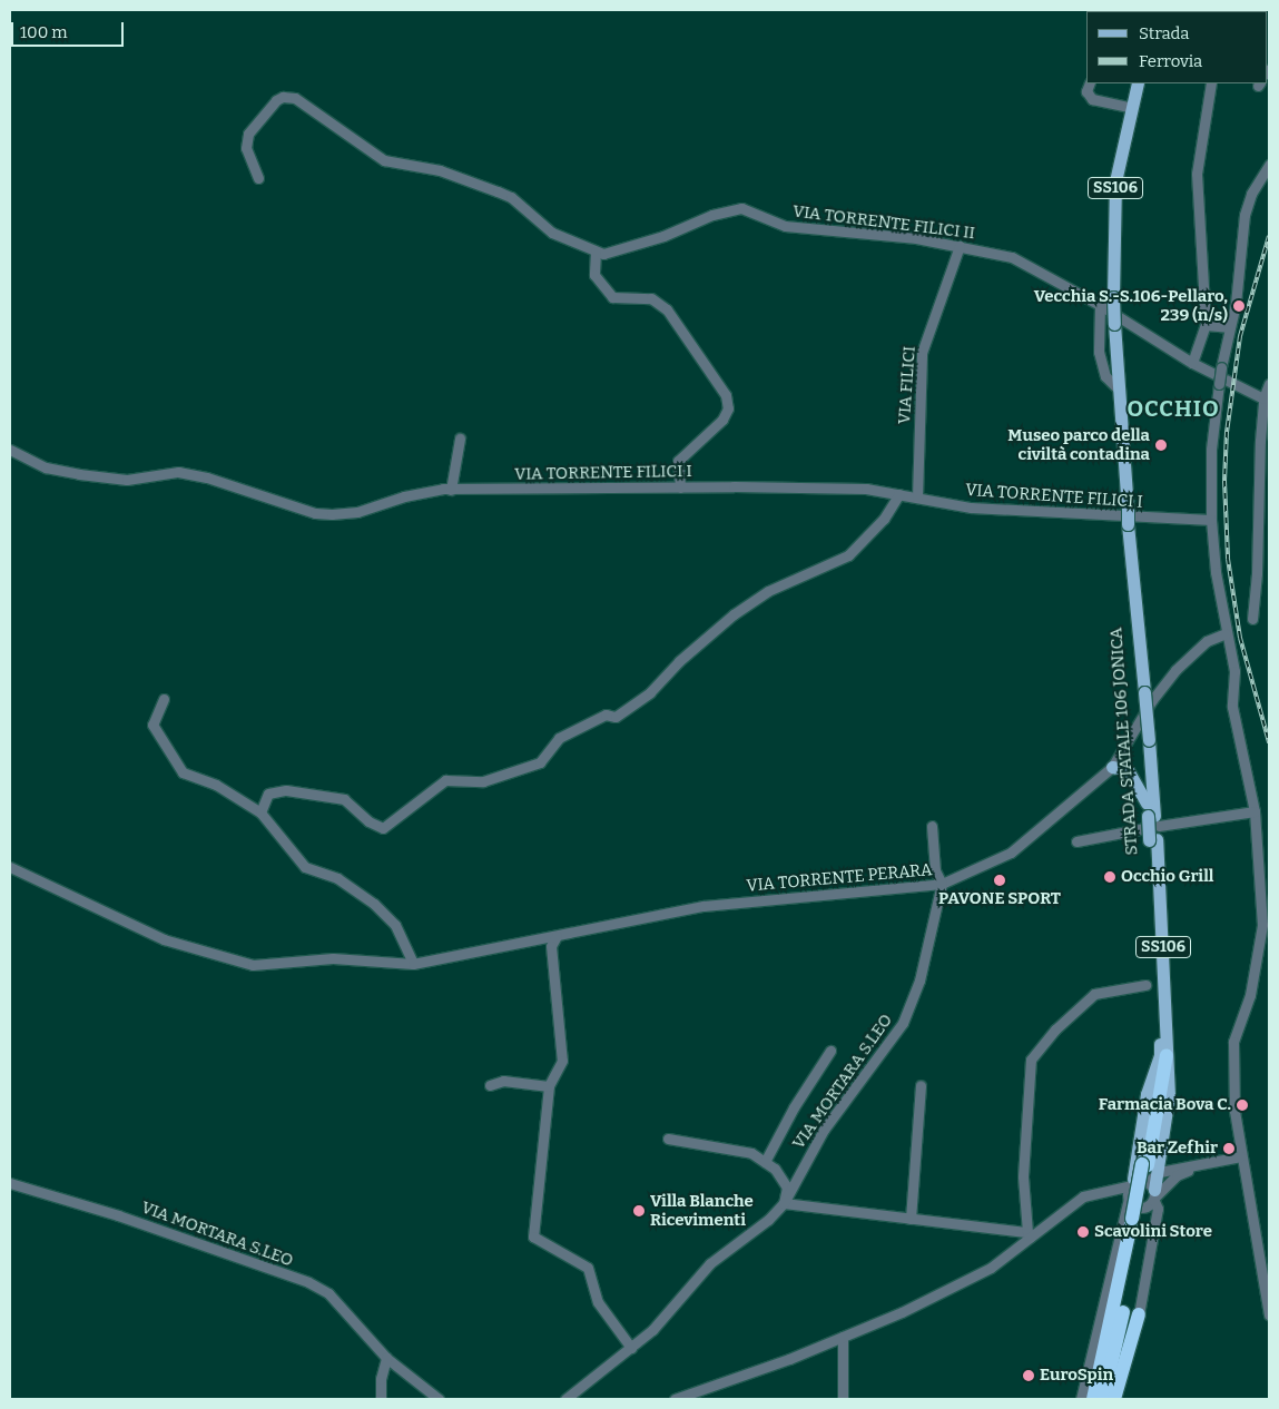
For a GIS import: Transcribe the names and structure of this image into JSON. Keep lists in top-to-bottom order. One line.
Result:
{"streets":{"highway":["SS106","STRADA STATALE 106 JONICA"],"street":["VIA TORRENTE FILICI II","VIA FILICI","VIA TORRENTE FILICI I","VIA TORRENTE PERARA","VIA MORTARA S.LEO"]},"crossings":[["VIA TORRENTE FILICI II","VIA FILICI"],["VIA FILICI","VIA TORRENTE FILICI I"],["VIA TORRENTE PERARA","VIA MORTARA S.LEO"]],"districts":["OCCHIO"],"places":["Vecchia S.-S.106-Pellaro, 239 (n/s)","Museo parco della civiltà contadina","Occhio Grill","PAVONE SPORT","Farmacia Bova C.","Bar Zefhir","Villa Blanche Ricevimenti","Scavolini Store","EuroSpin"],"legend":["Strada","Ferrovia"],"scale_bar":"100 m"}
